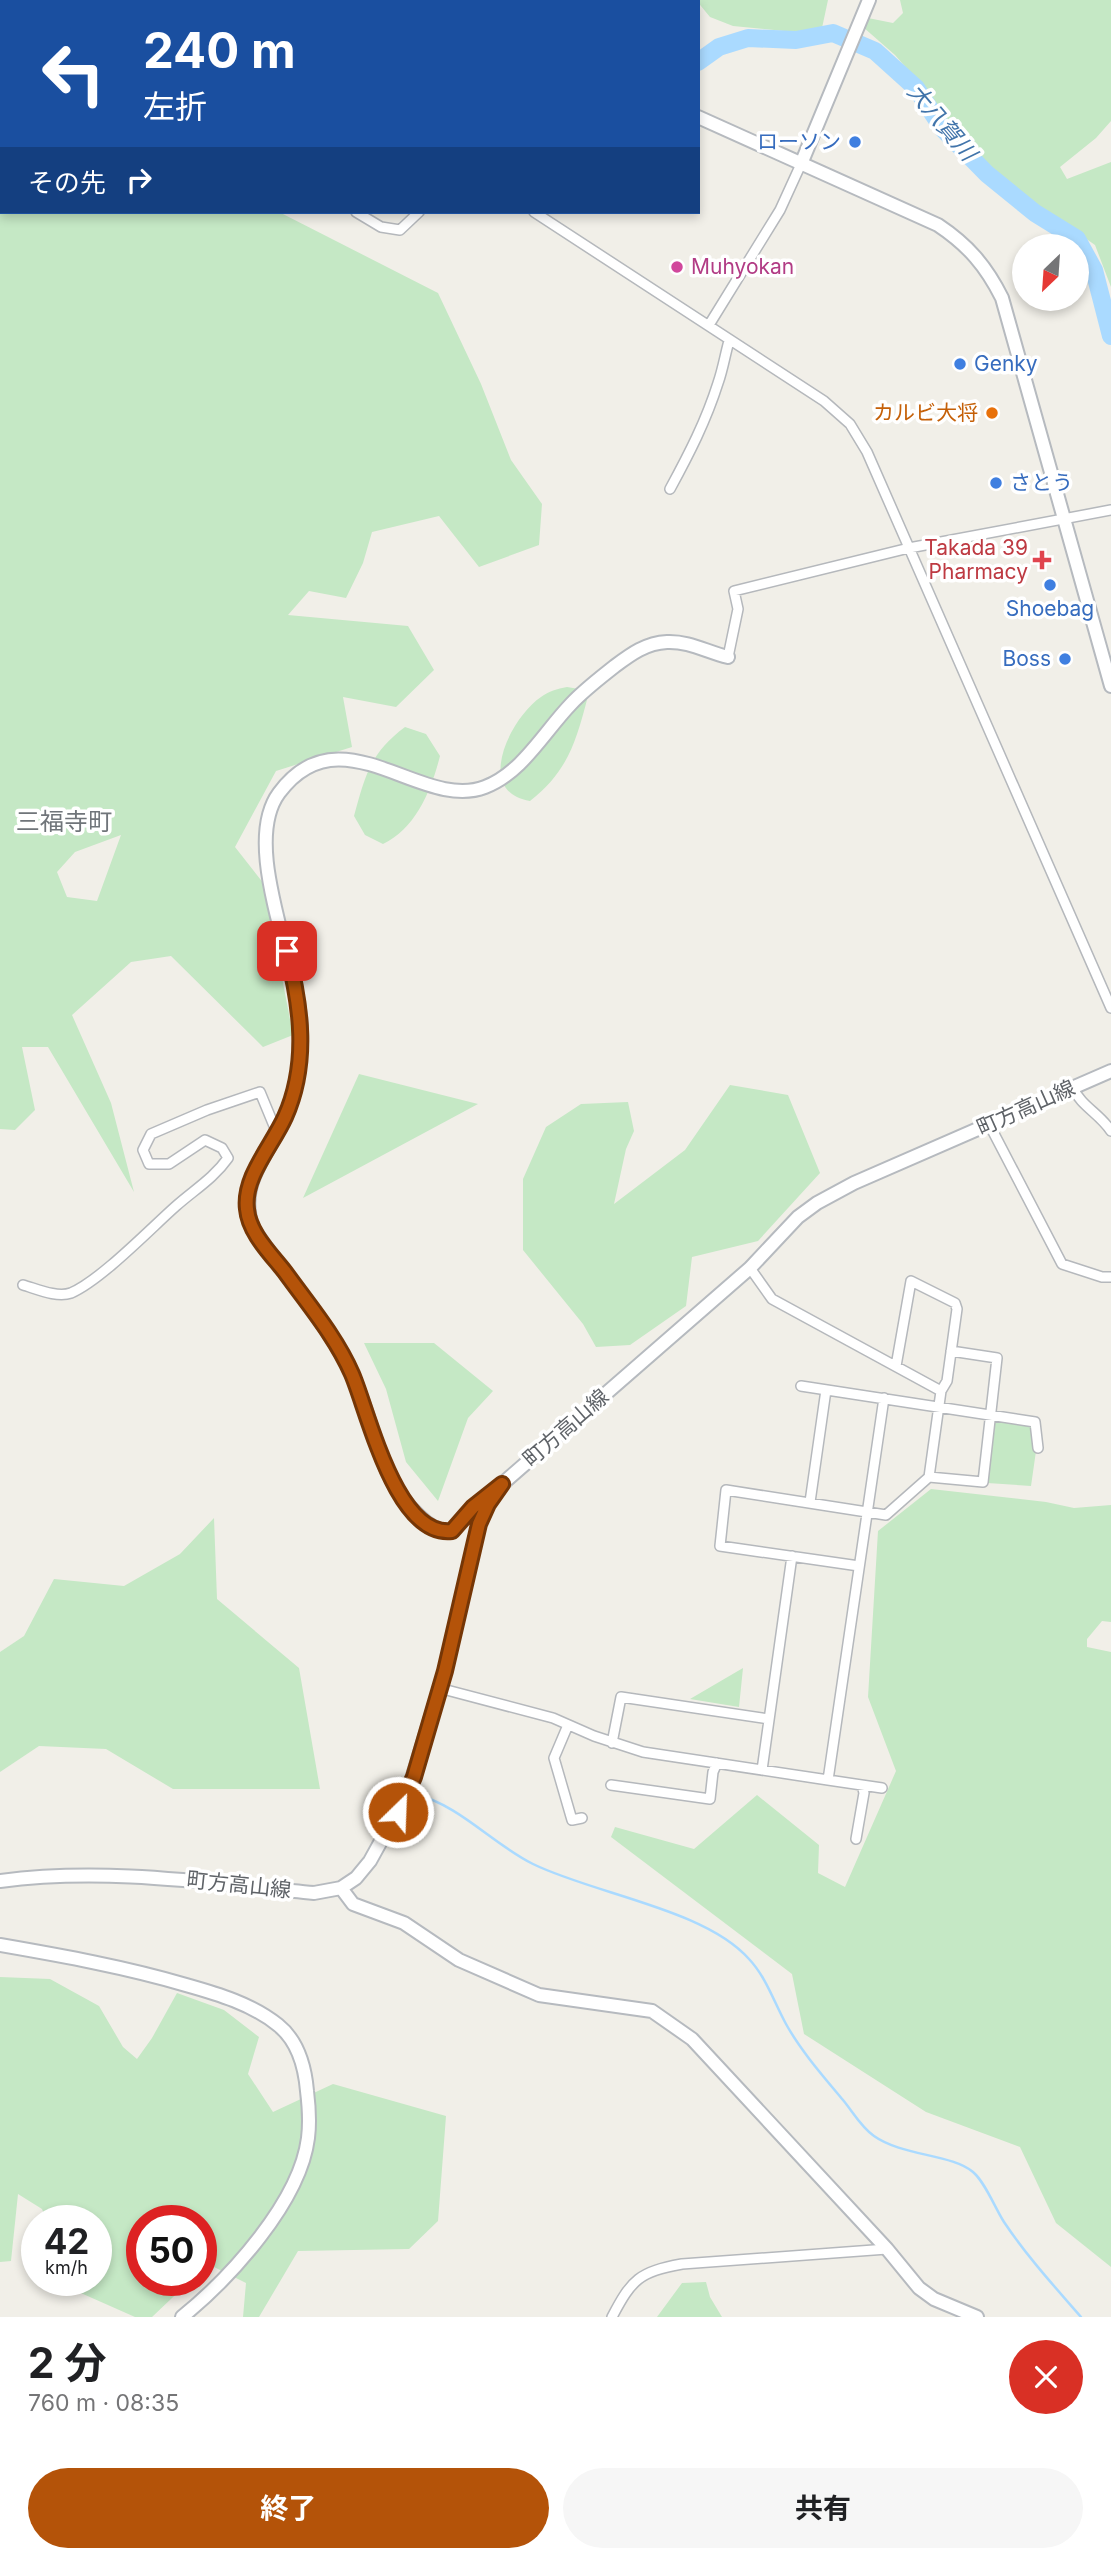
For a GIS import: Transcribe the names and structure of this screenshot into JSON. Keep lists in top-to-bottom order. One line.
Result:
{"streets":{"street":["町方高山線"]},"districts":["三福寺町"],"water":["大八賀川"],"places":{"other":["ローソン","Muhyokan","Genky","カルビ大将","さとう","Shoebag","Boss"],"health":["Takada 39 Pharmacy"]},"north":"bottom left","page":{"turn":["240 m","左折"],"then":"その先","speed":"42 km/h","limit":"50","heading":["2 分","760 m · 08:35"],"buttons":["終了","共有"]}}
